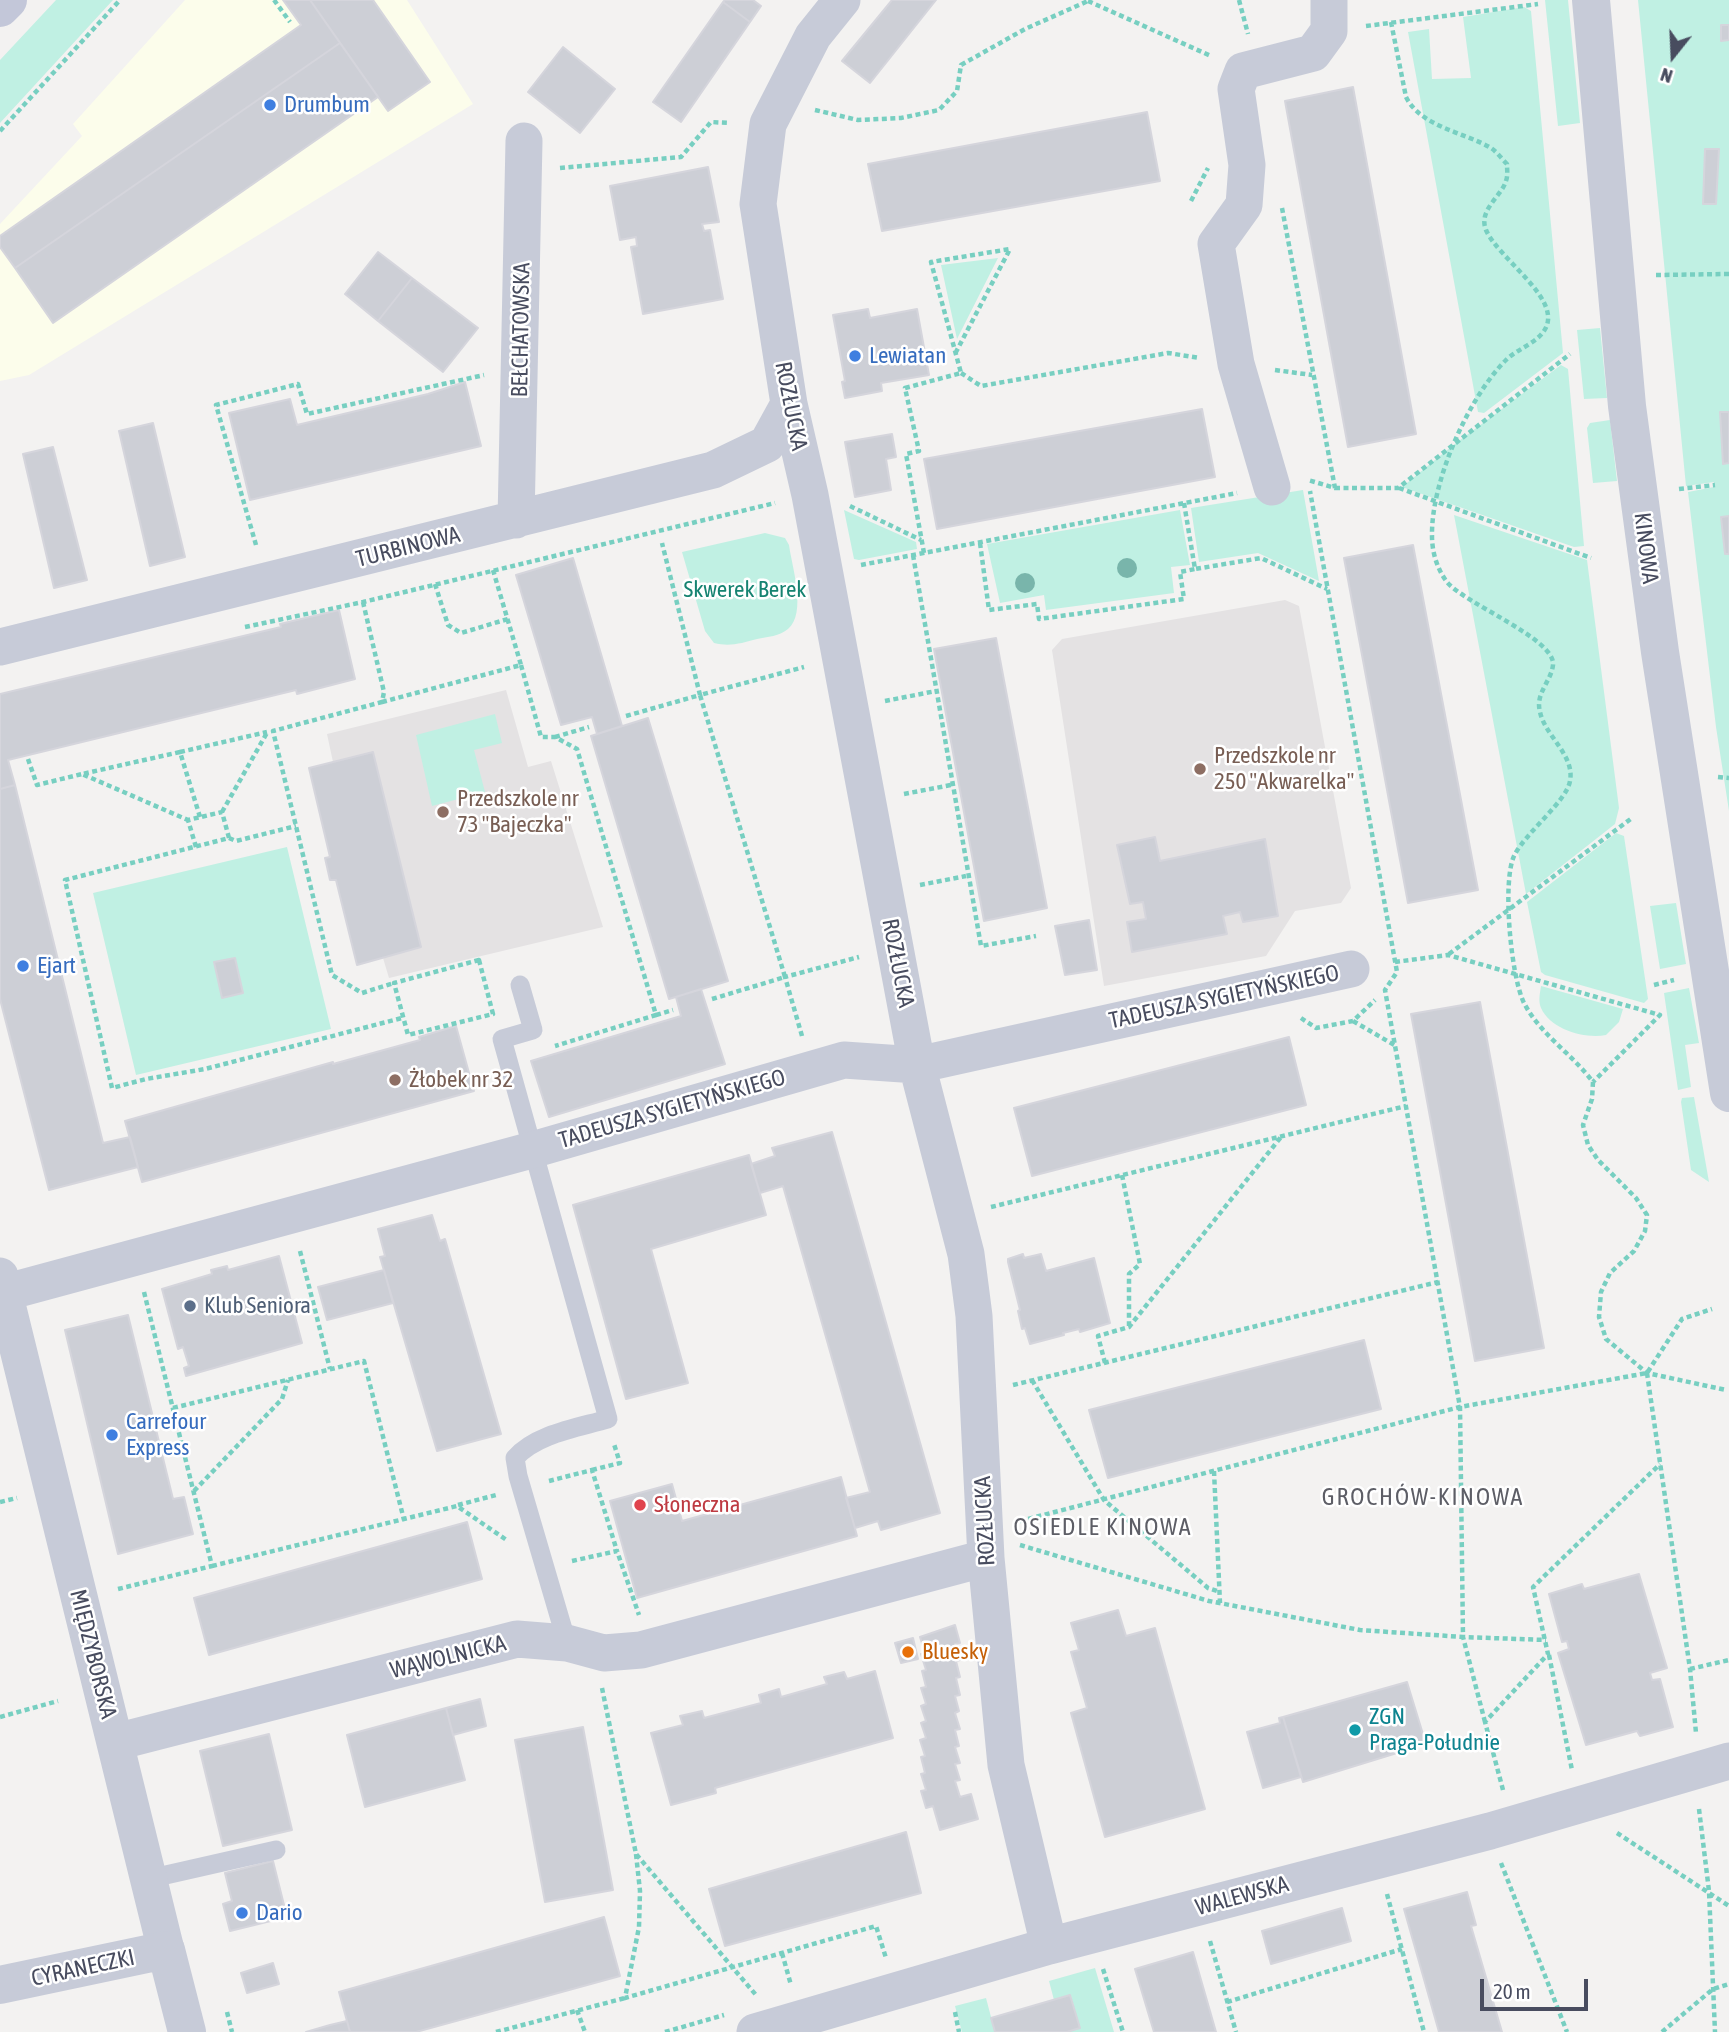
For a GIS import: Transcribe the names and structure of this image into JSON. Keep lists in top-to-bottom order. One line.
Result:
{"streets":{"street":["BEŁCHATOWSKA","ROZŁUCKA","TURBINOWA","KINOWA","TADEUSZA SYGIETYŃSKIEGO","MIĘDZYBORSKA","WĄWOLNICKA","WALEWSKA","CYRANECZKI"]},"crossings":[["BEŁCHATOWSKA","TURBINOWA"],["ROZŁUCKA","TURBINOWA"],["ROZŁUCKA","TADEUSZA SYGIETYŃSKIEGO"],["ROZŁUCKA","WĄWOLNICKA"],["ROZŁUCKA","WALEWSKA"],["TADEUSZA SYGIETYŃSKIEGO","MIĘDZYBORSKA"],["MIĘDZYBORSKA","WĄWOLNICKA"],["MIĘDZYBORSKA","CYRANECZKI"]],"districts":["GROCHÓW-KINOWA","OSIEDLE KINOWA"],"parks":["Skwerek Berek"],"places":["Drumbum","Lewiatan","Przedszkole nr 250 \"Akwarelka\"","Przedszkole nr 73 \"Bajeczka\"","Ejart","Żłobek nr 32","Klub Seniora","Carrefour Express","Słoneczna","Bluesky","ZGN Praga-Południe","Dario"],"scale_bar":"20 m","north":"bottom"}
